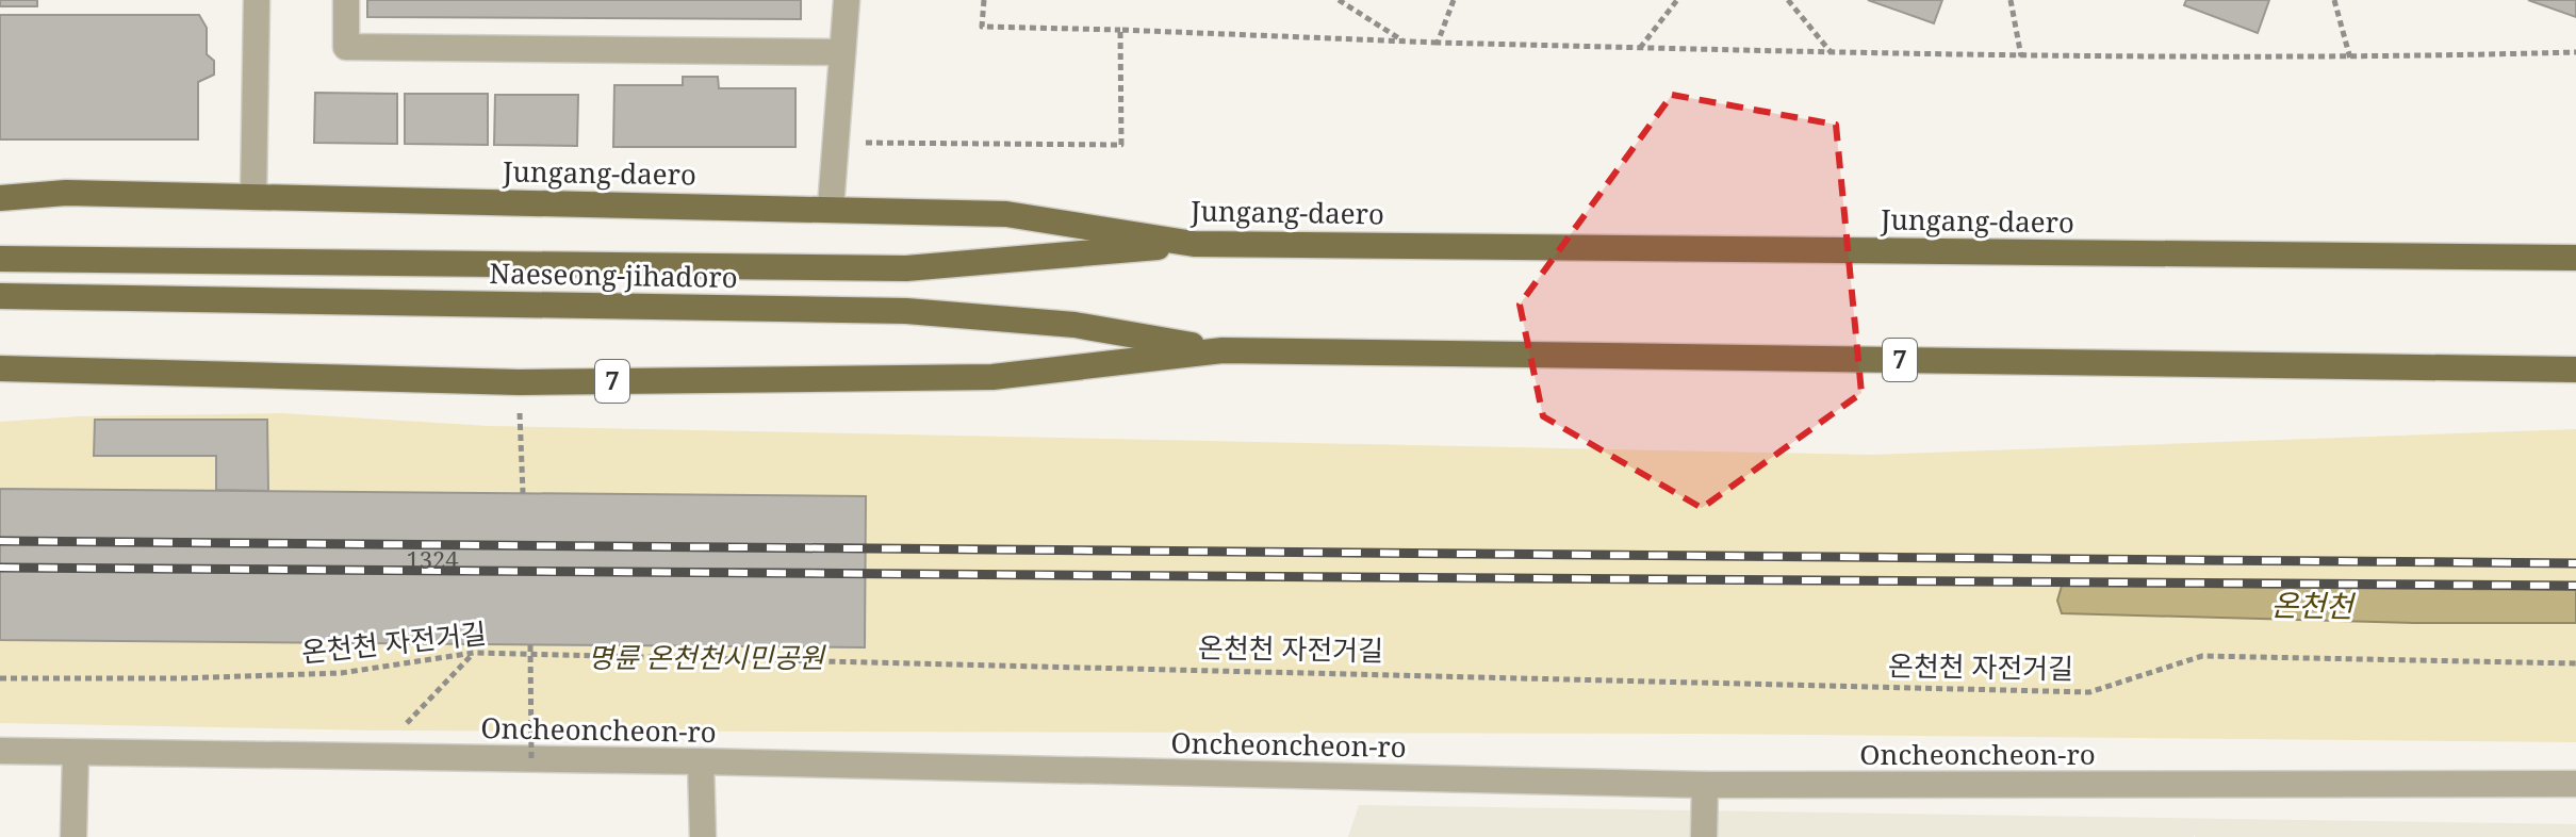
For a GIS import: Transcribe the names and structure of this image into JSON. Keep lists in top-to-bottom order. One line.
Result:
{"streets":{"main road":["Jungang-daero","Naeseong-jihadoro","7"],"street":["Oncheoncheon-ro"],"path":["온천천 자전거길"]},"crossings":[["Jungang-daero","Naeseong-jihadoro"],["Naeseong-jihadoro","7"]],"water":["온천천"],"parks":["명륜 온천천시민공원"],"house_numbers":["1324"]}
